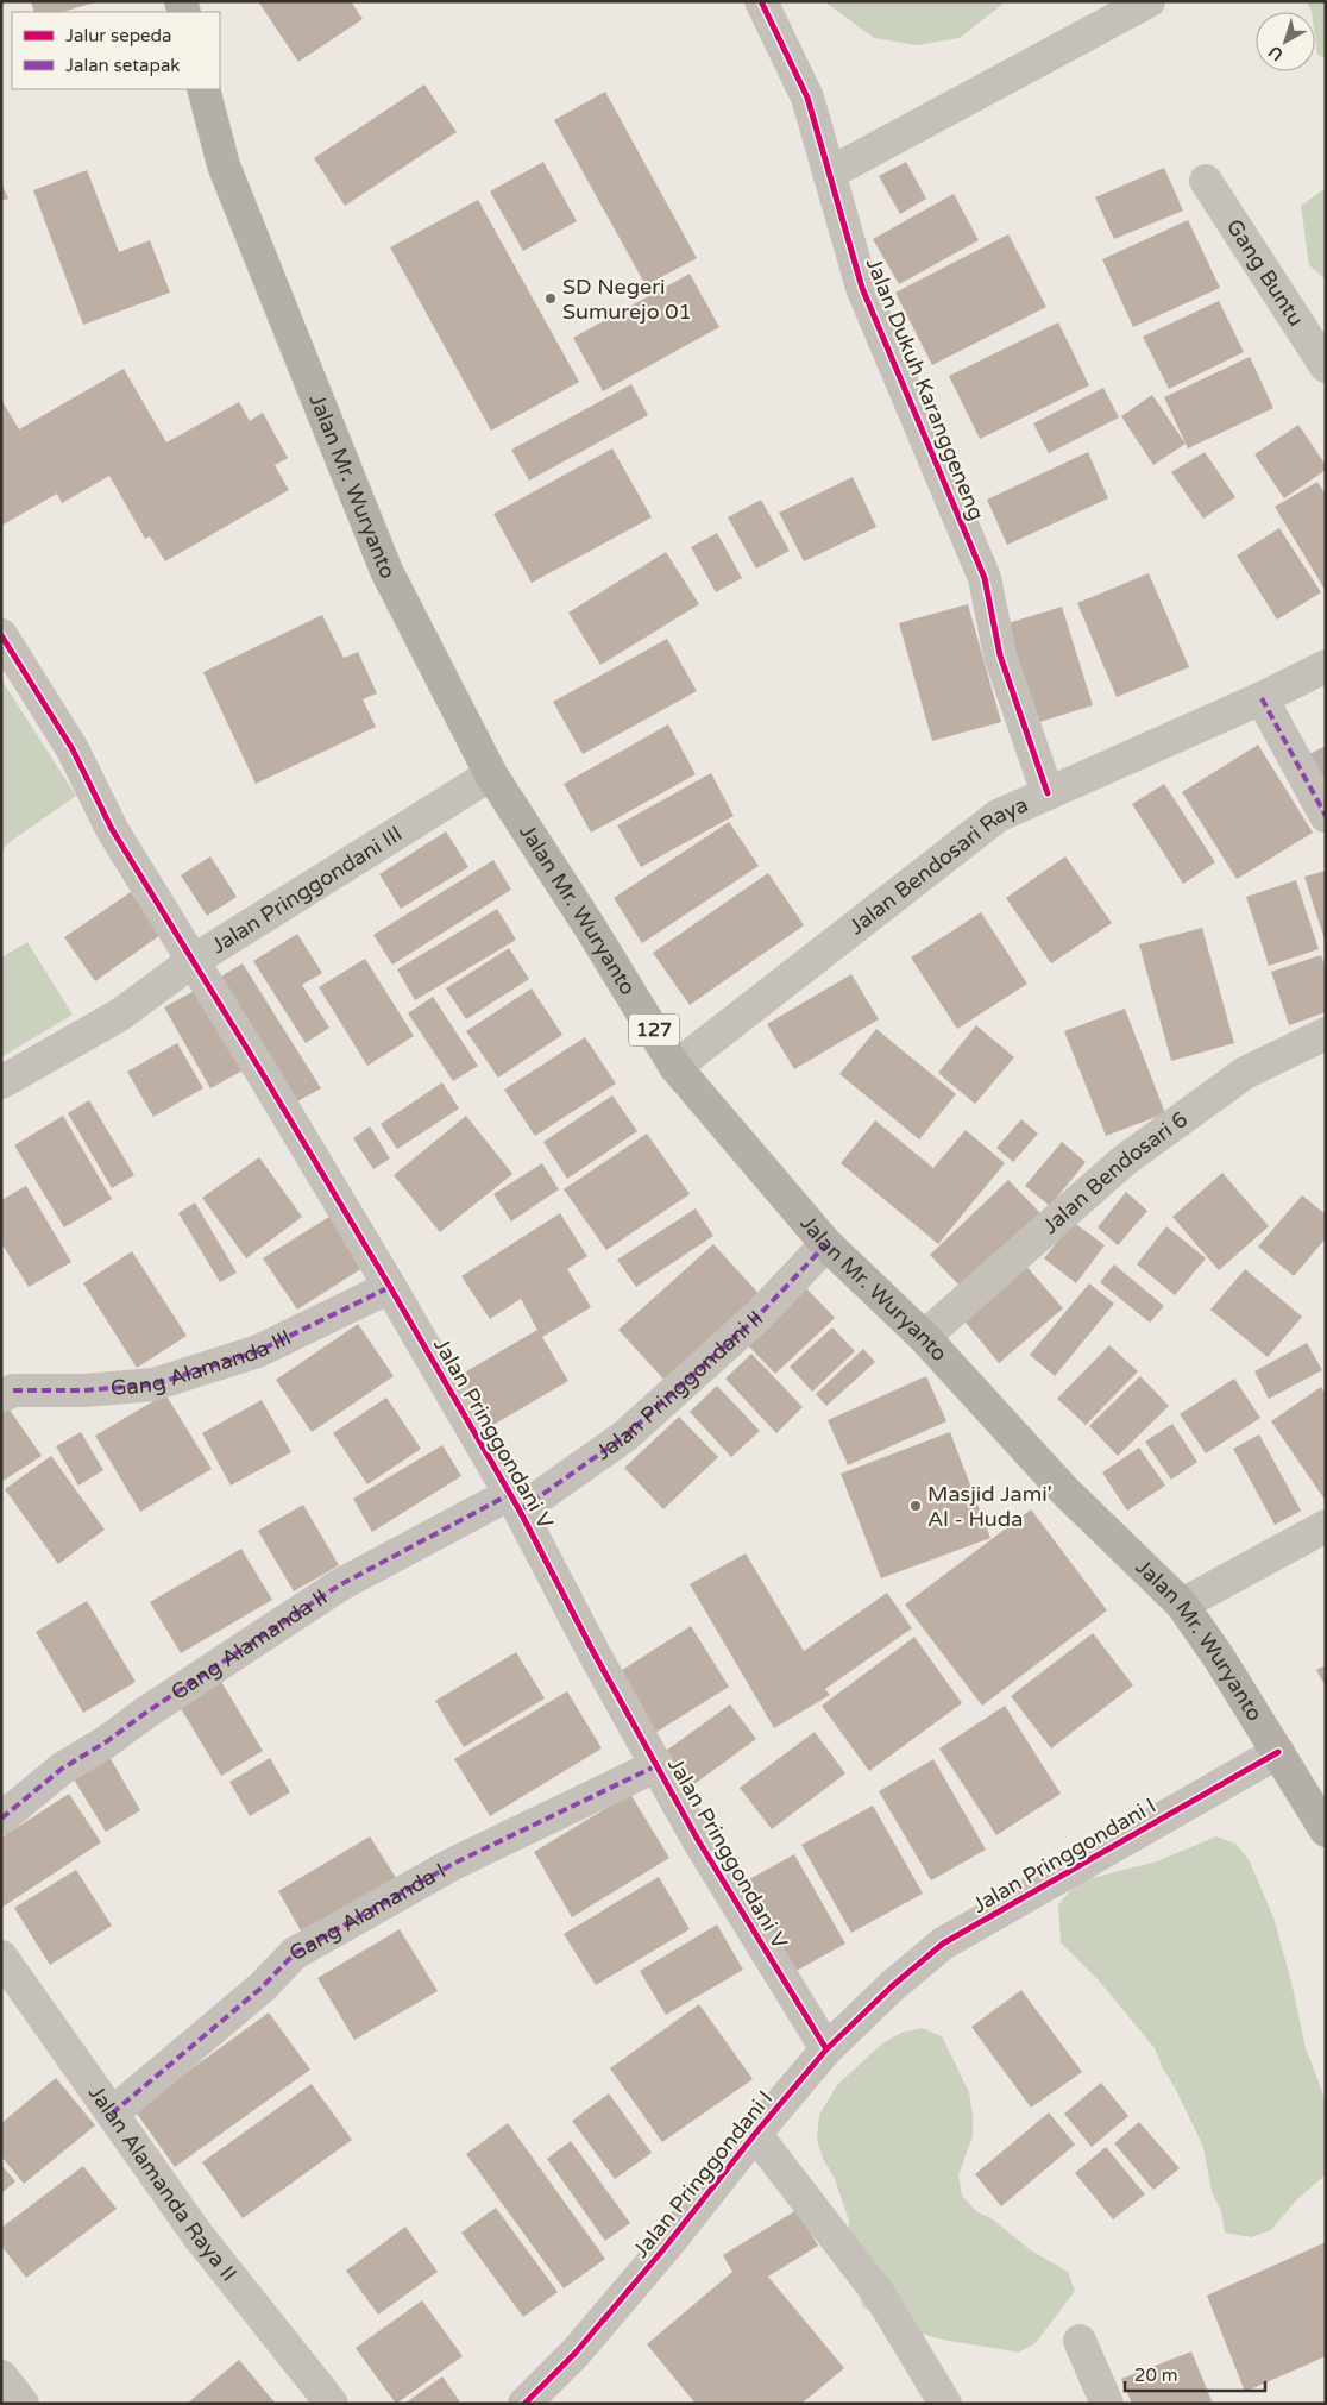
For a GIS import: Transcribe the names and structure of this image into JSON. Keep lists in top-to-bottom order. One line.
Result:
{"streets":{"main road":["Jalan Mr. Wuryanto","127"],"street":["Gang Buntu","Jalan Dukuh Karanggeneng","Jalan Bendosari Raya","Jalan Pringgondani III","Jalan Bendosari 6","Gang Alamanda III","Jalan Pringgondani II","Jalan Pringgondani V","Gang Alamanda II","Jalan Pringgondani I","Gang Alamanda I","Jalan Alamanda Raya II"]},"crossings":[["Jalan Dukuh Karanggeneng","Jalan Bendosari Raya"],["Jalan Mr. Wuryanto","Jalan Bendosari Raya"],["Jalan Mr. Wuryanto","Jalan Pringgondani III"],["Jalan Mr. Wuryanto","Jalan Bendosari 6"],["Jalan Mr. Wuryanto","Jalan Pringgondani II"],["Jalan Mr. Wuryanto","Jalan Pringgondani I"],["Jalan Pringgondani III","Jalan Pringgondani V"],["Gang Alamanda III","Jalan Pringgondani V"],["Jalan Pringgondani II","Jalan Pringgondani V"],["Jalan Pringgondani II","Gang Alamanda II"],["Jalan Pringgondani V","Gang Alamanda II"],["Jalan Pringgondani V","Jalan Pringgondani I"],["Jalan Pringgondani V","Gang Alamanda I"],["Gang Alamanda I","Jalan Alamanda Raya II"]],"places":["SD Negeri Sumurejo 01","Masjid Jami' Al - Huda"],"legend":["Jalur sepeda","Jalan setapak"],"scale_bar":"20 m","north":"bottom left"}
